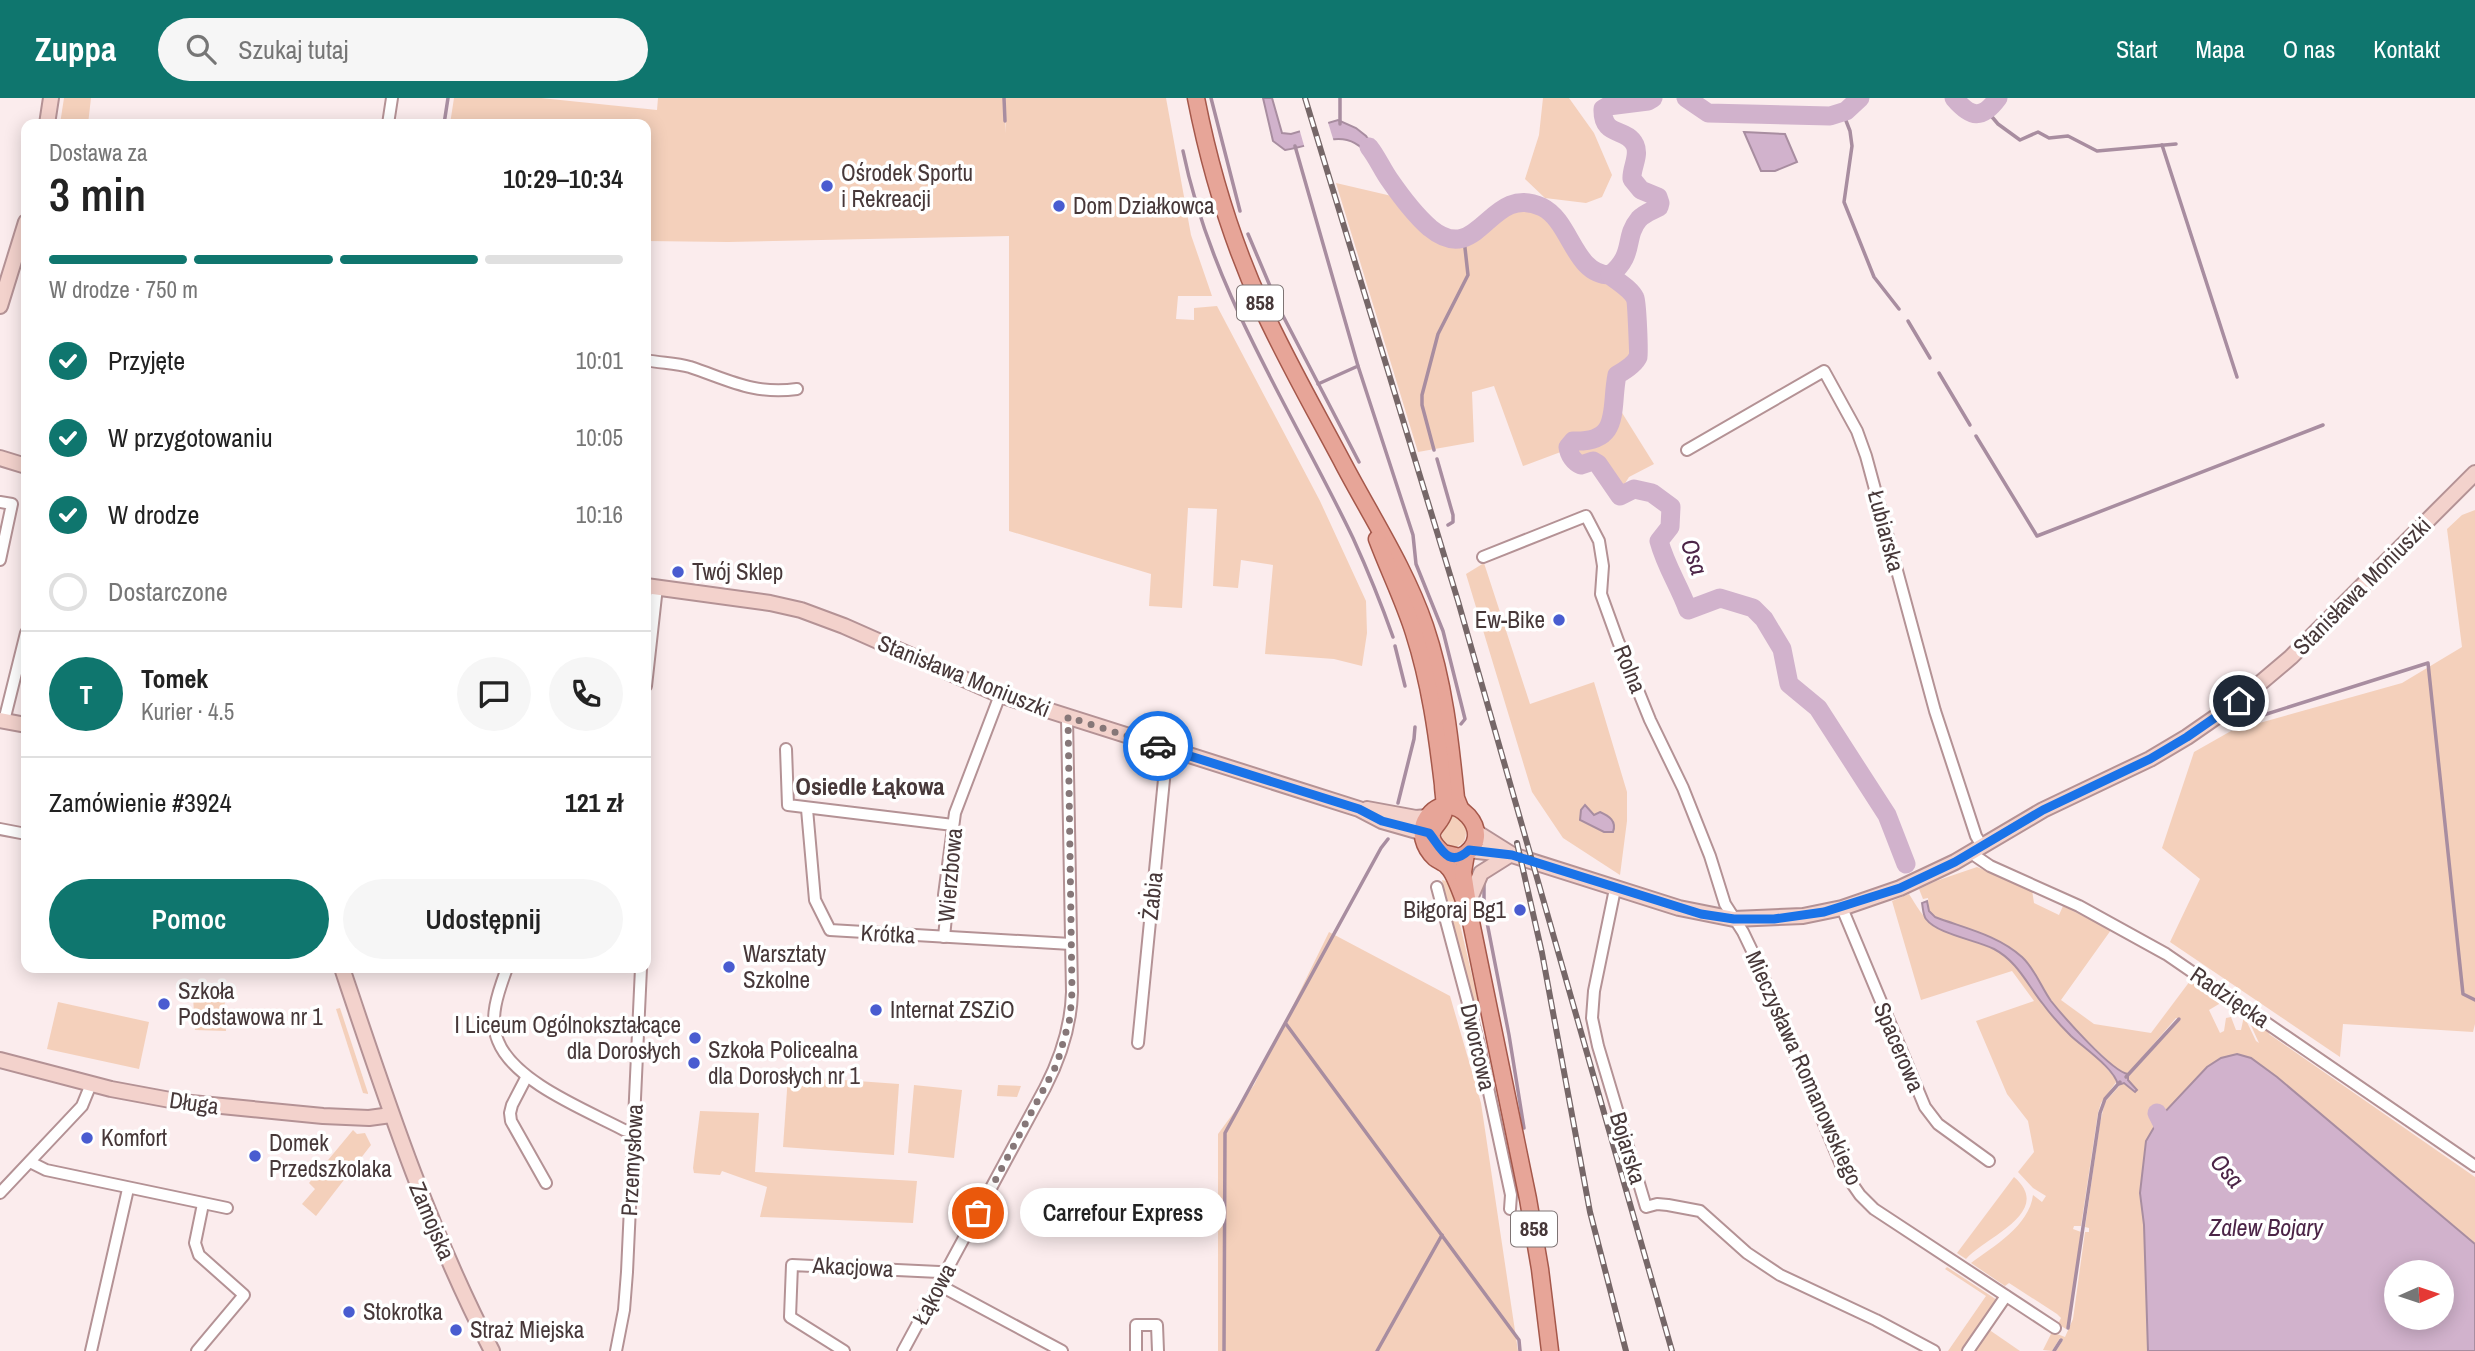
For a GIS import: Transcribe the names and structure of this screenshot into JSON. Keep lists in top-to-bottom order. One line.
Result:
{"streets":{"main road":["858"],"street":["Łubiarska","Stanisława Moniuszki","Rolna","Wierzbowa","Żabia","Krótka","Radzięcka","Dworcowa","Spacerowa","Mieczysława Romanowskiego","Długa","Bojarska","Przemysłowa","Zamojska","Akacjowa","Łąkowa"]},"crossings":[["858","Stanisława Moniuszki"],["Łubiarska","Stanisława Moniuszki"],["Łubiarska","Radzięcka"],["Stanisława Moniuszki","Rolna"],["Stanisława Moniuszki","Wierzbowa"],["Stanisława Moniuszki","Żabia"],["Stanisława Moniuszki","Radzięcka"],["Stanisława Moniuszki","Spacerowa"],["Stanisława Moniuszki","Mieczysława Romanowskiego"],["Stanisława Moniuszki","Bojarska"],["Stanisława Moniuszki","Łąkowa"],["Rolna","Mieczysława Romanowskiego"],["Wierzbowa","Krótka"],["Krótka","Łąkowa"],["Długa","Zamojska"],["Akacjowa","Łąkowa"]],"districts":["Osiedle Łąkowa"],"water":["Osa","Zalew Bojary"],"places":["Ośrodek Sportu i Rekreacji","Dom Działkowca","Twój Sklep","Ew-Bike","Biłgoraj Bg1","Warsztaty Szkolne","Szkoła Podstawowa nr 1","Internat ZSZiO","I Liceum Ogólnokształcące dla Dorosłych","Szkoła Policealna dla Dorosłych nr 1","Komfort","Domek Przedszkolaka","Carrefour Express","Stokrotka","Straż Miejska"],"north":"right","page":{"header":"Zuppa","search":"Szukaj tutaj","nav":["Start","Mapa","O nas","Kontakt"],"heading":["3 min","Dostawa za","10:29–10:34"],"panel":["Tomek","Kurier · 4.5","Zamówienie #3924","121 zł"],"bar":"W drodze · 750 m","list":[["Przyjęte","10:01"],["W przygotowaniu","10:05"],["W drodze","10:16"],"Dostarczone"],"round":"T","buttons":["Pomoc","Udostępnij"],"bubble":"Carrefour Express"}}
